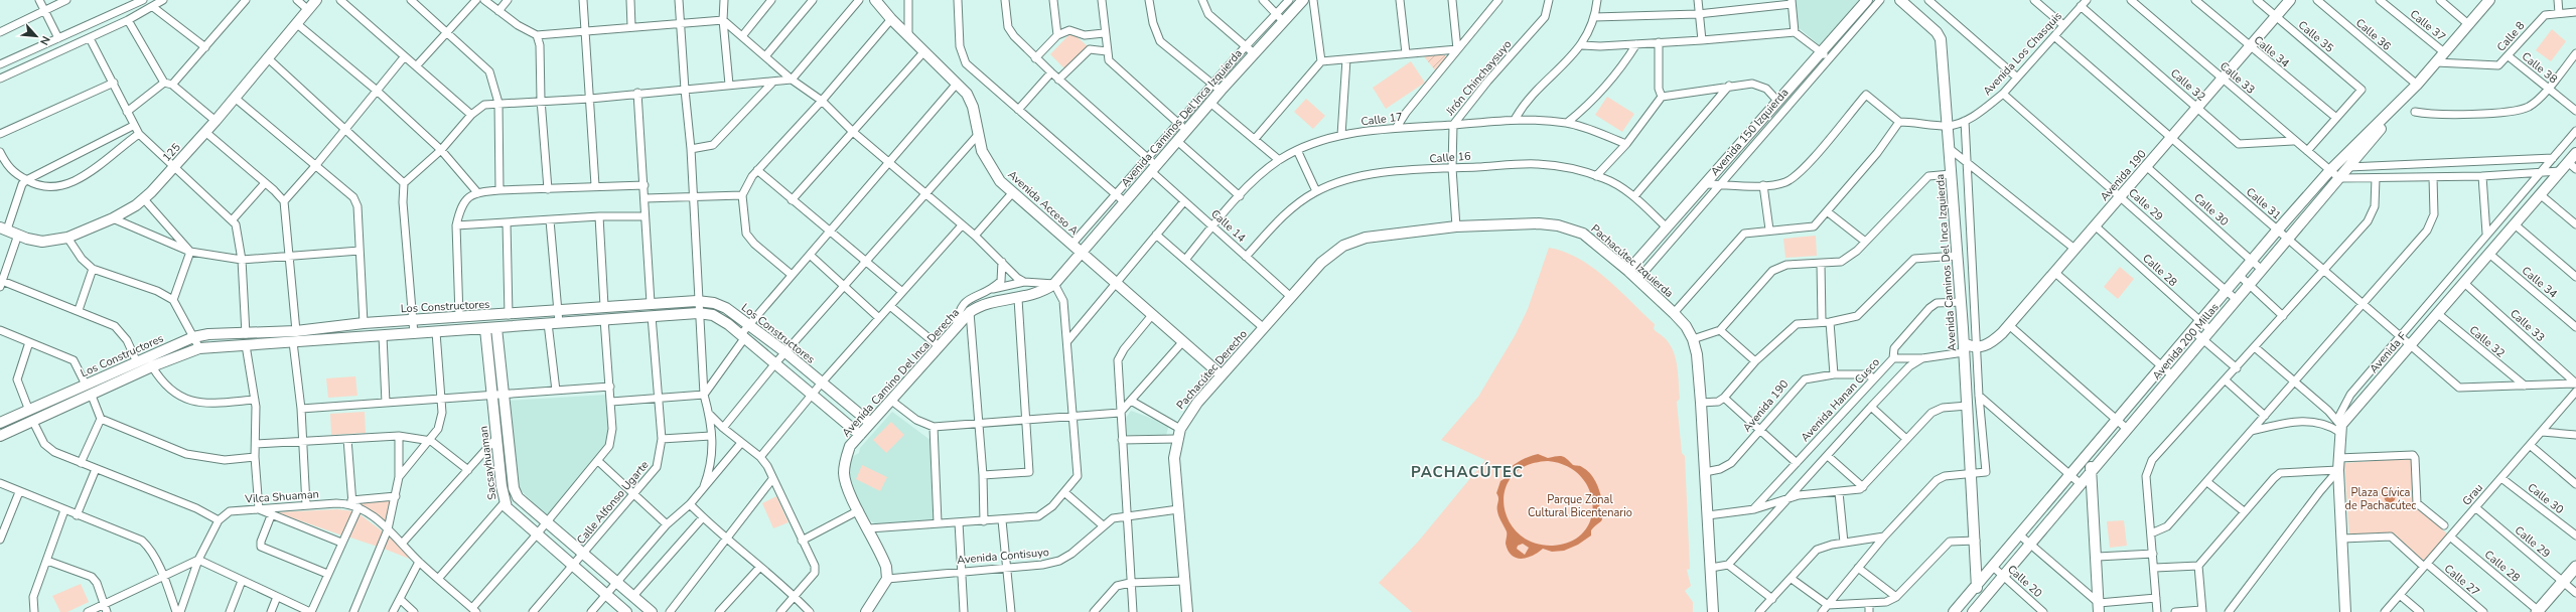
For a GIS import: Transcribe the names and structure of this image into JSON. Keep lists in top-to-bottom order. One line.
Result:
{"streets":{"main road":["Avenida Caminos Del Inca Izquierda","Avenida 150 Izquierda","125","Avenida 190","Avenida Acceso A","Pachacútec Izquierda","Los Constructores","Avenida 200 Millas","Avenida F","Pachacútec Derecho","Avenida Camino Del Inca Derecha","Sacsayhuaman"],"street":["Calle 37","Calle 36","Calle 35","Calle 8","Calle 34","Avenida Los Chasquis","Calle 38","Jirón Chinchaysuyo","Calle 33","Calle 32","Calle 17","Calle 16","Calle 31","Calle 29","Calle 30","Calle 14","Calle 28","Avenida Hanan Cusco","Grau","Vilca Shuaman","Calle Alfonso Ugarte","Avenida Contisuyo","Calle 27","Calle 20"]},"crossings":[["Calle 37","Avenida 200 Millas"],["Calle 36","Avenida 200 Millas"],["Calle 35","Calle 34"],["Calle 35","Avenida 190"],["Calle 8","Calle 38"],["Calle 8","Avenida 200 Millas"],["Calle 34","Avenida 190"],["Calle 34","Avenida F"],["Avenida Los Chasquis","Calle 32"],["Avenida Los Chasquis","Avenida Caminos Del Inca Izquierda"],["Avenida Los Chasquis","Calle 31"],["Avenida Los Chasquis","Calle 29"],["Jirón Chinchaysuyo","Calle 17"],["Jirón Chinchaysuyo","Calle 16"],["Jirón Chinchaysuyo","Pachacútec Izquierda"],["Calle 33","Calle 32"],["Calle 33","Avenida 190"],["Calle 33","Avenida 200 Millas"],["Calle 33","Avenida F"],["Calle 32","Avenida 190"],["Calle 32","Calle 31"],["Calle 32","Avenida F"],["Avenida Caminos Del Inca Izquierda","Avenida Acceso A"],["Avenida Caminos Del Inca Izquierda","Calle 14"],["Avenida Caminos Del Inca Izquierda","Avenida 200 Millas"],["Avenida Caminos Del Inca Izquierda","Avenida Camino Del Inca Derecha"],["Avenida Caminos Del Inca Izquierda","Avenida Hanan Cusco"],["Calle 17","Calle 14"],["Avenida 150 Izquierda","Calle 16"],["Avenida 150 Izquierda","Pachacútec Izquierda"],["Calle 16","Calle 14"],["Avenida 190","Calle 31"],["Avenida 190","Calle 29"],["Avenida 190","Calle 30"],["Avenida 190","Pachacútec Izquierda"],["Avenida 190","Calle 28"],["Avenida 190","Avenida Hanan Cusco"],["Avenida Acceso A","Pachacútec Derecho"],["Avenida Acceso A","Avenida Camino Del Inca Derecha"],["Calle 31","Avenida 200 Millas"],["Calle 31","Avenida F"],["Calle 29","Avenida 200 Millas"],["Calle 29","Grau"],["Calle 30","Avenida 200 Millas"],["Calle 30","Grau"],["Calle 14","Pachacútec Izquierda"],["Calle 14","Pachacútec Derecho"],["Pachacútec Izquierda","Pachacútec Derecho"],["Calle 28","Avenida 200 Millas"],["Calle 28","Grau"],["Los Constructores","Avenida Camino Del Inca Derecha"],["Los Constructores","Sacsayhuaman"],["Los Constructores","Calle Alfonso Ugarte"],["Avenida 200 Millas","Calle 20"],["Pachacútec Derecho","Avenida Contisuyo"],["Avenida Camino Del Inca Derecha","Avenida Contisuyo"],["Sacsayhuaman","Calle Alfonso Ugarte"],["Grau","Calle 27"]],"districts":["PACHACÚTEC"],"parks":["Plaza Cívica de Pachacútec","Parque Zonal Cultural Bicentenario"],"north":"bottom right"}
